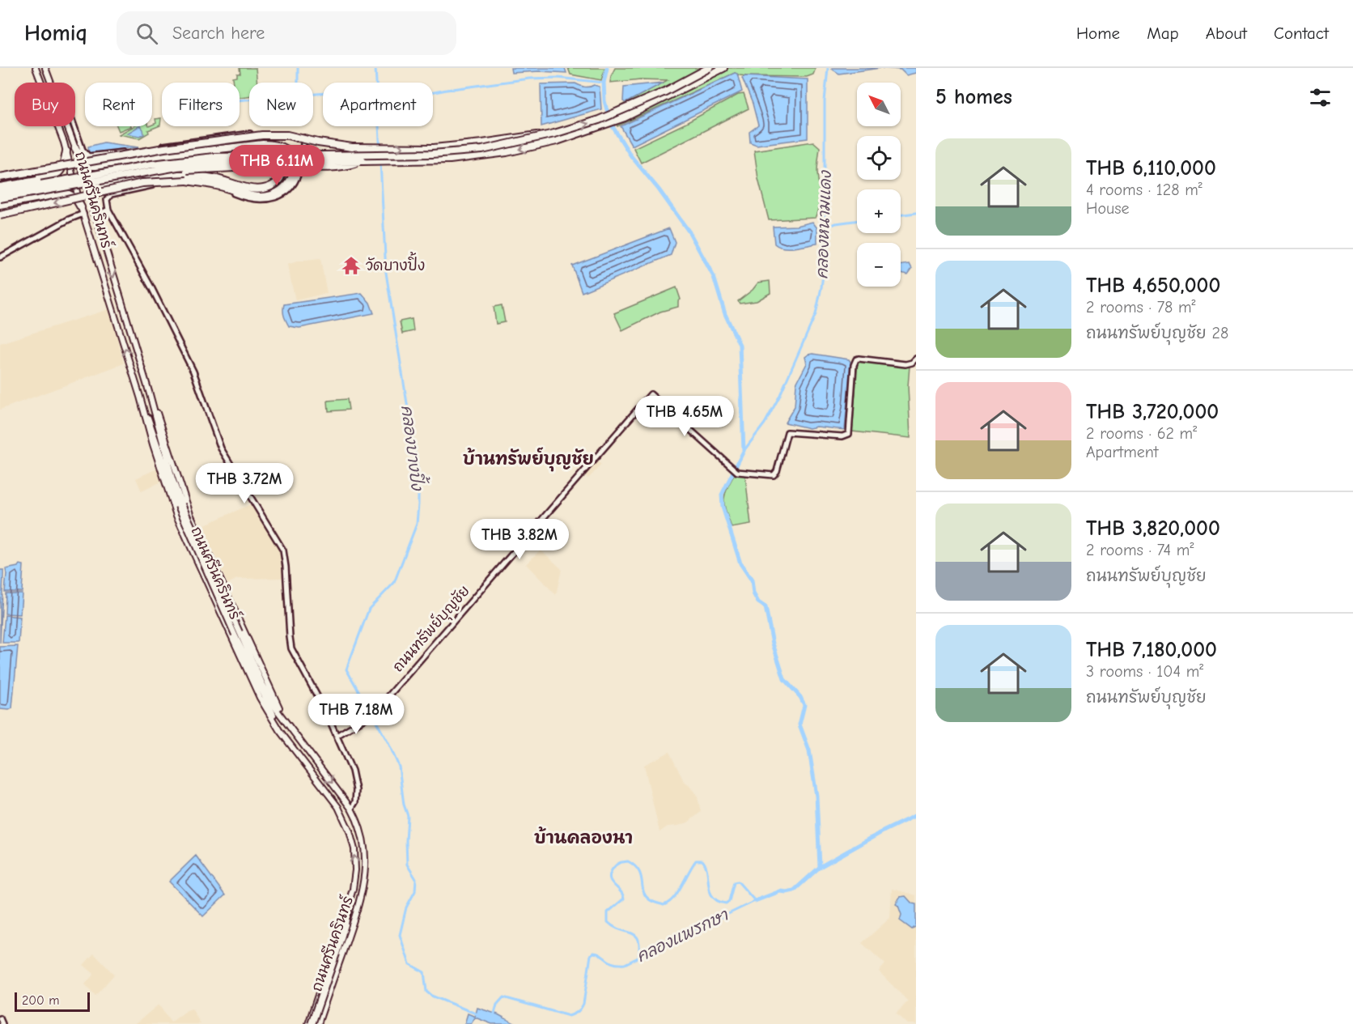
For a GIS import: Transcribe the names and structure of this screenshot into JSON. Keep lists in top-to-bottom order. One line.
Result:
{"streets":{"main road":["ถนนศรีนครินทร์"],"street":["ถนนทรัพย์บุญชัย"]},"districts":["บ้านทรัพย์บุญชัย","บ้านคลองนา"],"water":["คลองหนามแดง","คลองบางปิ้ง","คลองแพรกษา"],"places":{"temple":["วัดบางปิ้ง"]},"scale_bar":"200 m","north":"top left","page":{"header":"Homiq","search":"Search here","nav":["Home","Map","About","Contact"],"heading":"5 homes","map_buttons":["+","−"],"chip":["Buy","Rent","Filters","New","Apartment"],"list":[{"name":"THB 6,110,000","note":"4 rooms · 128 m² · House"},{"name":"THB 4,650,000","note":"2 rooms · 78 m² · ถนนทรัพย์บุญชัย 28"},{"name":"THB 3,720,000","note":"2 rooms · 62 m² · Apartment"},{"name":"THB 3,820,000","note":"2 rooms · 74 m² · ถนนทรัพย์บุญชัย"},{"name":"THB 7,180,000","note":"3 rooms · 104 m² · ถนนทรัพย์บุญชัย"}],"price":["THB 6.11M","THB 4.65M","THB 3.72M","THB 3.82M","THB 7.18M"],"scale":"200 m"}}
